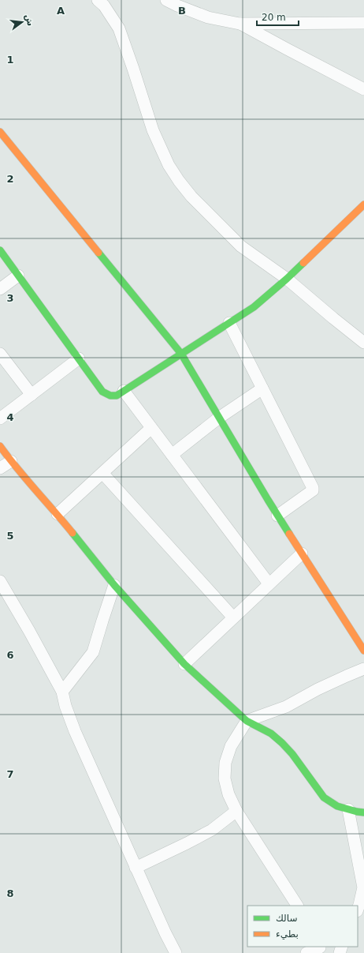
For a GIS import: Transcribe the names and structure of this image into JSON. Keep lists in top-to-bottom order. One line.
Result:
{"legend":["سالك","بطيء"],"scale_bar":"20 m","north":"right","grid":{"columns":["A","B"],"rows":["1","2","3","4","5","6","7","8"]}}
